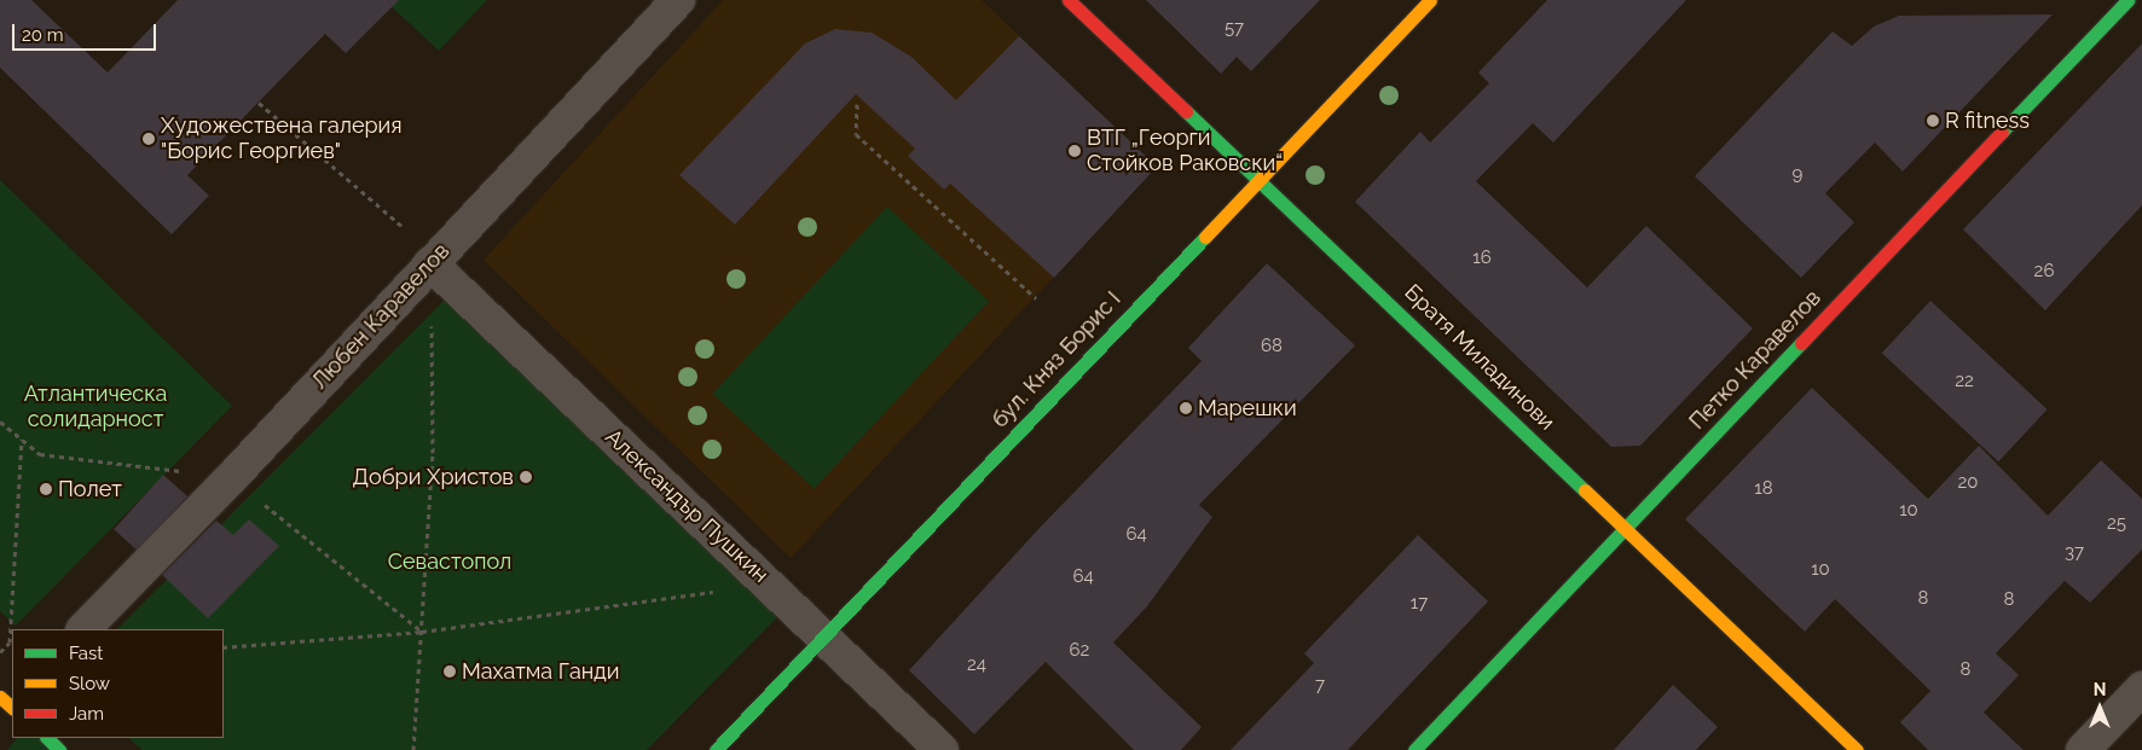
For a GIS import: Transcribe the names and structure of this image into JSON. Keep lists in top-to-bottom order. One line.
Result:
{"streets":{"street":["Любен Каравелов","Братя Миладинови","бул. Княз Борис I","Петко Каравелов","Александър Пушкин"]},"crossings":[["Любен Каравелов","Александър Пушкин"],["Братя Миладинови","бул. Княз Борис I"],["Братя Миладинови","Петко Каравелов"],["бул. Княз Борис I","Александър Пушкин"]],"parks":["Атлантическа солидарност","Севастопол"],"places":["R fitness","Художествена галерия \"Борис Георгиев\"","ВТГ „Георги Стойков Раковски“","Марешки","Добри Христов","Полет","Махатма Ганди"],"house_numbers":["57","9","16","26","68","22","20","18","10","25","64","37","10","64","8","8","17","62","24","8","7"],"legend":["Fast","Slow","Jam"],"scale_bar":"20 m","north":"top"}
